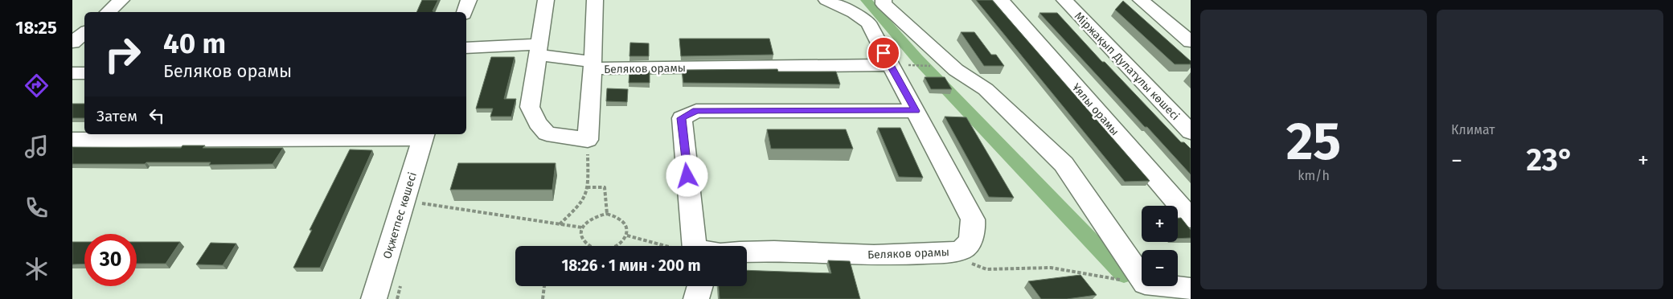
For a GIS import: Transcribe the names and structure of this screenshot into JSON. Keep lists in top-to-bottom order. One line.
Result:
{"streets":{"street":["Міржақып Дулатұлы көшесі","Беляков орамы","Ұялы орамы","Оқжетпес көшесі"]},"page":{"tabs":"18:25","tile":[["25","km/h"],"Климат"],"turn":["40 m","Беляков орамы"],"then":"Затем","heat":["−","23°","+"],"map_buttons":["+","−"],"limit":"30","trip":"18:26 · 1 мин · 200 m"}}
